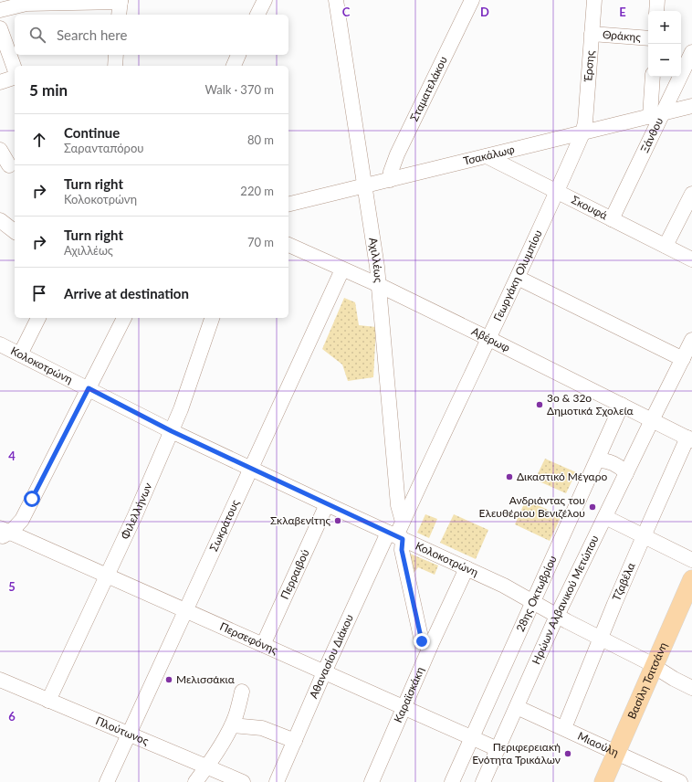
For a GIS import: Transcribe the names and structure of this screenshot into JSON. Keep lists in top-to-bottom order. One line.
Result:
{"streets":{"main road":["Βασίλη Τσιτσάνη"],"street":["Θράκης","Έρσης","Σταματελάκου","Ξάνθου","Τσακάλωφ","Σκουφά","Αχιλλέως","Γεωργάκη Ολυμπίου","Αβέρωφ","Κολοκοτρώνη","Φιλελλήνων","Σωκράτους","Περραιβού","Τζαβέλα","28ης Οκτωβρίου","Ηρώων Αλβανικού Μετώπου","Περσεφόνης","Αθανασίου Διάκου","Καραϊσκάκη","Πλούτωνος","Μιαούλη"]},"crossings":[["Θράκης","Έρσης"],["Έρσης","Τσακάλωφ"],["Έρσης","Γεωργάκη Ολυμπίου"],["Σταματελάκου","Τσακάλωφ"],["Ξάνθου","Τσακάλωφ"],["Ξάνθου","Σκουφά"],["Τσακάλωφ","Σκουφά"],["Τσακάλωφ","Αχιλλέως"],["Τσακάλωφ","Γεωργάκη Ολυμπίου"],["Σκουφά","Γεωργάκη Ολυμπίου"],["Αχιλλέως","Γεωργάκη Ολυμπίου"],["Αχιλλέως","Αβέρωφ"],["Γεωργάκη Ολυμπίου","Αβέρωφ"],["Γεωργάκη Ολυμπίου","Κολοκοτρώνη"],["Γεωργάκη Ολυμπίου","Αθανασίου Διάκου"],["Αβέρωφ","Σωκράτους"],["Αβέρωφ","Τζαβέλα"],["Αβέρωφ","28ης Οκτωβρίου"],["Αβέρωφ","Ηρώων Αλβανικού Μετώπου"],["Κολοκοτρώνη","Φιλελλήνων"],["Κολοκοτρώνη","Σωκράτους"],["Κολοκοτρώνη","Περραιβού"],["Κολοκοτρώνη","Τζαβέλα"],["Κολοκοτρώνη","28ης Οκτωβρίου"],["Κολοκοτρώνη","Ηρώων Αλβανικού Μετώπου"],["Κολοκοτρώνη","Αθανασίου Διάκου"],["Κολοκοτρώνη","Βασίλη Τσιτσάνη"],["Κολοκοτρώνη","Καραϊσκάκη"],["Φιλελλήνων","Περσεφόνης"],["Φιλελλήνων","Πλούτωνος"],["Σωκράτους","Περσεφόνης"],["Σωκράτους","Πλούτωνος"],["Περραιβού","Περσεφόνης"],["Τζαβέλα","Μιαούλη"],["28ης Οκτωβρίου","Περσεφόνης"],["Ηρώων Αλβανικού Μετώπου","Περσεφόνης"],["Ηρώων Αλβανικού Μετώπου","Μιαούλη"],["Περσεφόνης","Αθανασίου Διάκου"],["Περσεφόνης","Καραϊσκάκη"],["Βασίλη Τσιτσάνη","Μιαούλη"]],"places":["3ο & 32ο Δημοτικά Σχολεία","Δικαστικό Μέγαρο","Ανδριάντας του Ελευθέριου Βενιζέλου","Σκλαβενίτης","Μελισσάκια","Περιφερειακή Ενότητα Τρικάλων"],"page":{"map_buttons":["+","−"],"search":"Search here","heading":["5 min","Walk · 370 m"],"list":[["Continue","Σαρανταπόρου","80 m"],["Turn right","Κολοκοτρώνη","220 m"],["Turn right","Αχιλλέως","70 m"],"Arrive at destination"]},"grid":{"columns":["C","D","E"],"rows":["4","5","6"]}}
